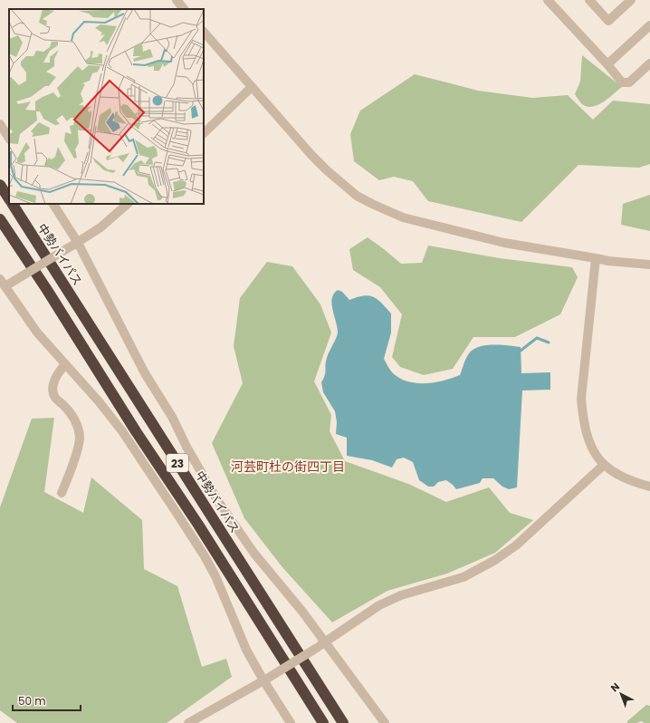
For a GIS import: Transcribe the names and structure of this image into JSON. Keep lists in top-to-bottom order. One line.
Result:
{"streets":{"highway":["中勢バイパス","23"]},"districts":["河芸町杜の街四丁目"],"scale_bar":"50 m","north":"top left"}
